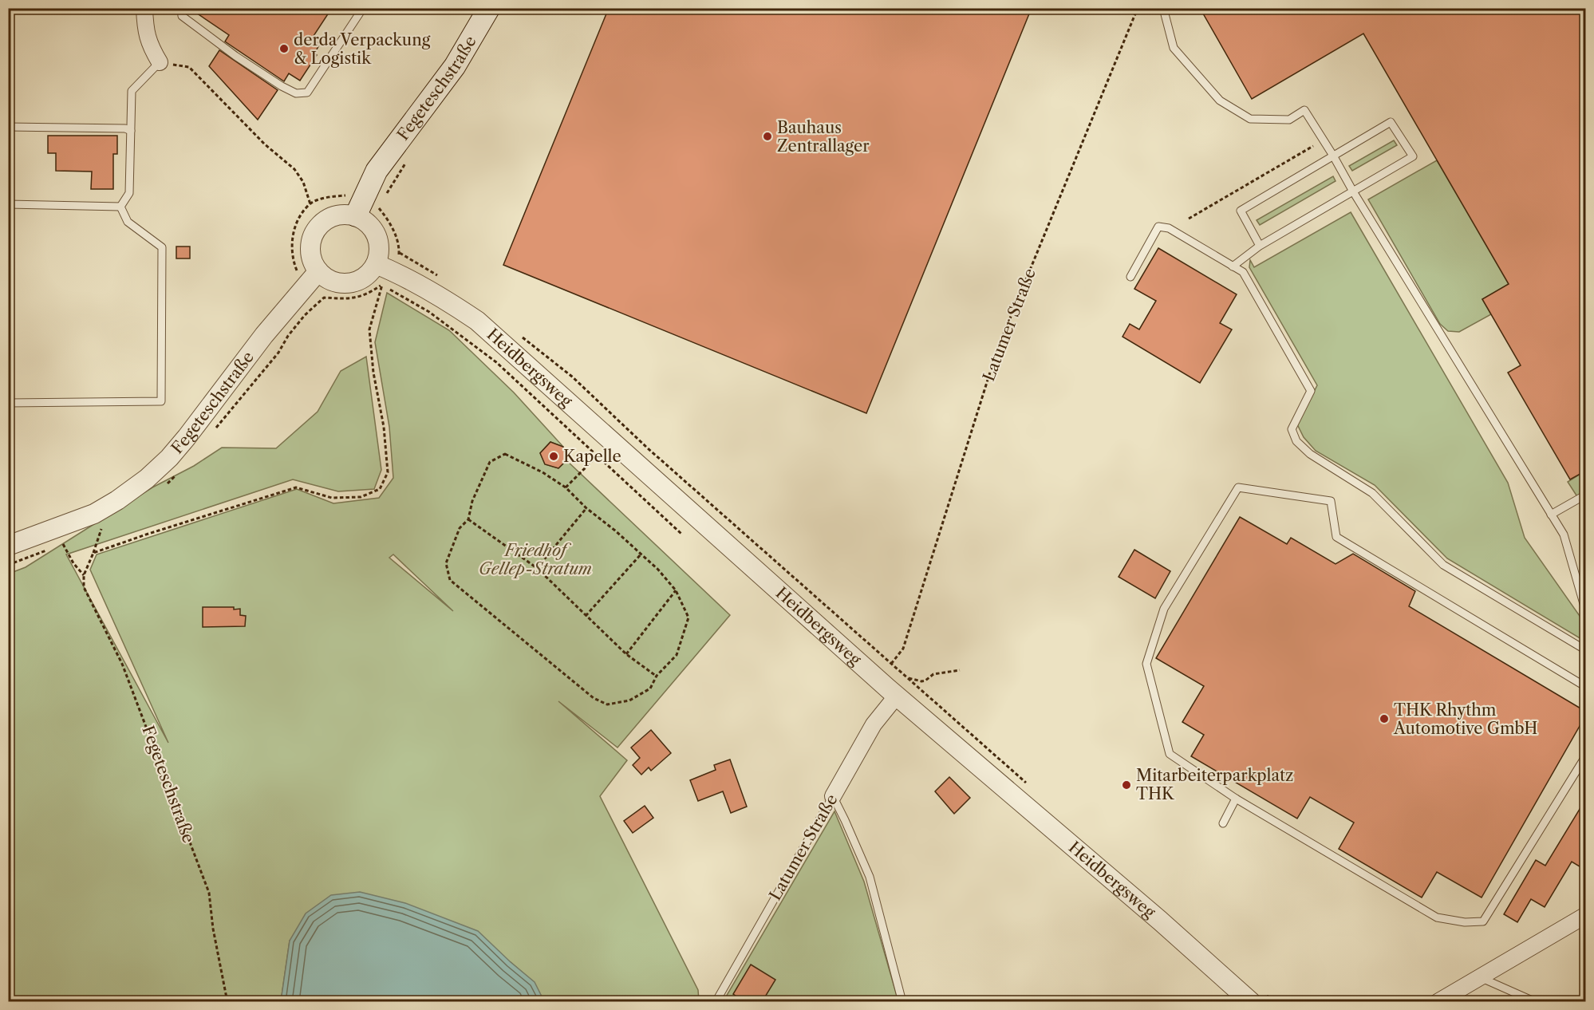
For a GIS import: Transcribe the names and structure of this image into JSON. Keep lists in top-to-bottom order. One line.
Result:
{"streets":{"main road":["Fegeteschstraße"],"street":["Latumer Straße","Heidbergsweg"]},"crossings":[["Latumer Straße","Heidbergsweg"]],"parks":["Friedhof Gellep-Stratum"],"places":["derda Verpackung & Logistik","Bauhaus Zentrallager","Kapelle","THK Rhythm Automotive GmbH","Mitarbeiterparkplatz THK"]}
